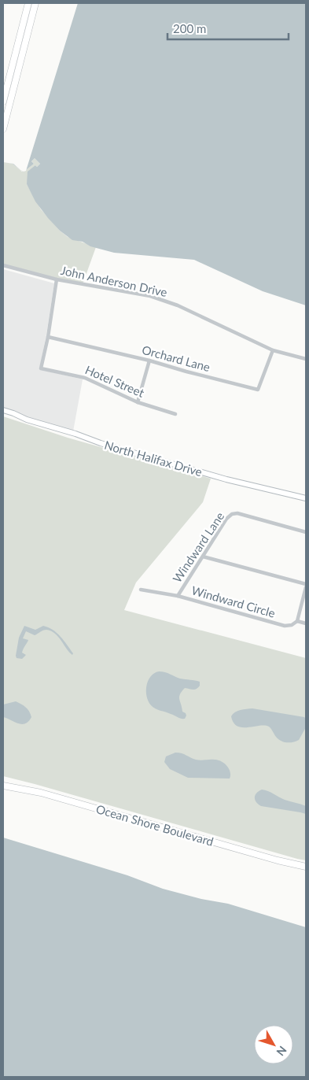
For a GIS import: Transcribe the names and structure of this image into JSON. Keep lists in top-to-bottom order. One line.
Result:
{"streets":{"main road":["Ocean Shore Boulevard"],"street":["John Anderson Drive","Orchard Lane","Hotel Street","North Halifax Drive","Windward Lane","Windward Circle"]},"crossings":[["John Anderson Drive","Orchard Lane"],["John Anderson Drive","Hotel Street"],["Orchard Lane","Hotel Street"],["Windward Lane","Windward Circle"]],"scale_bar":"200 m","north":"bottom right"}
